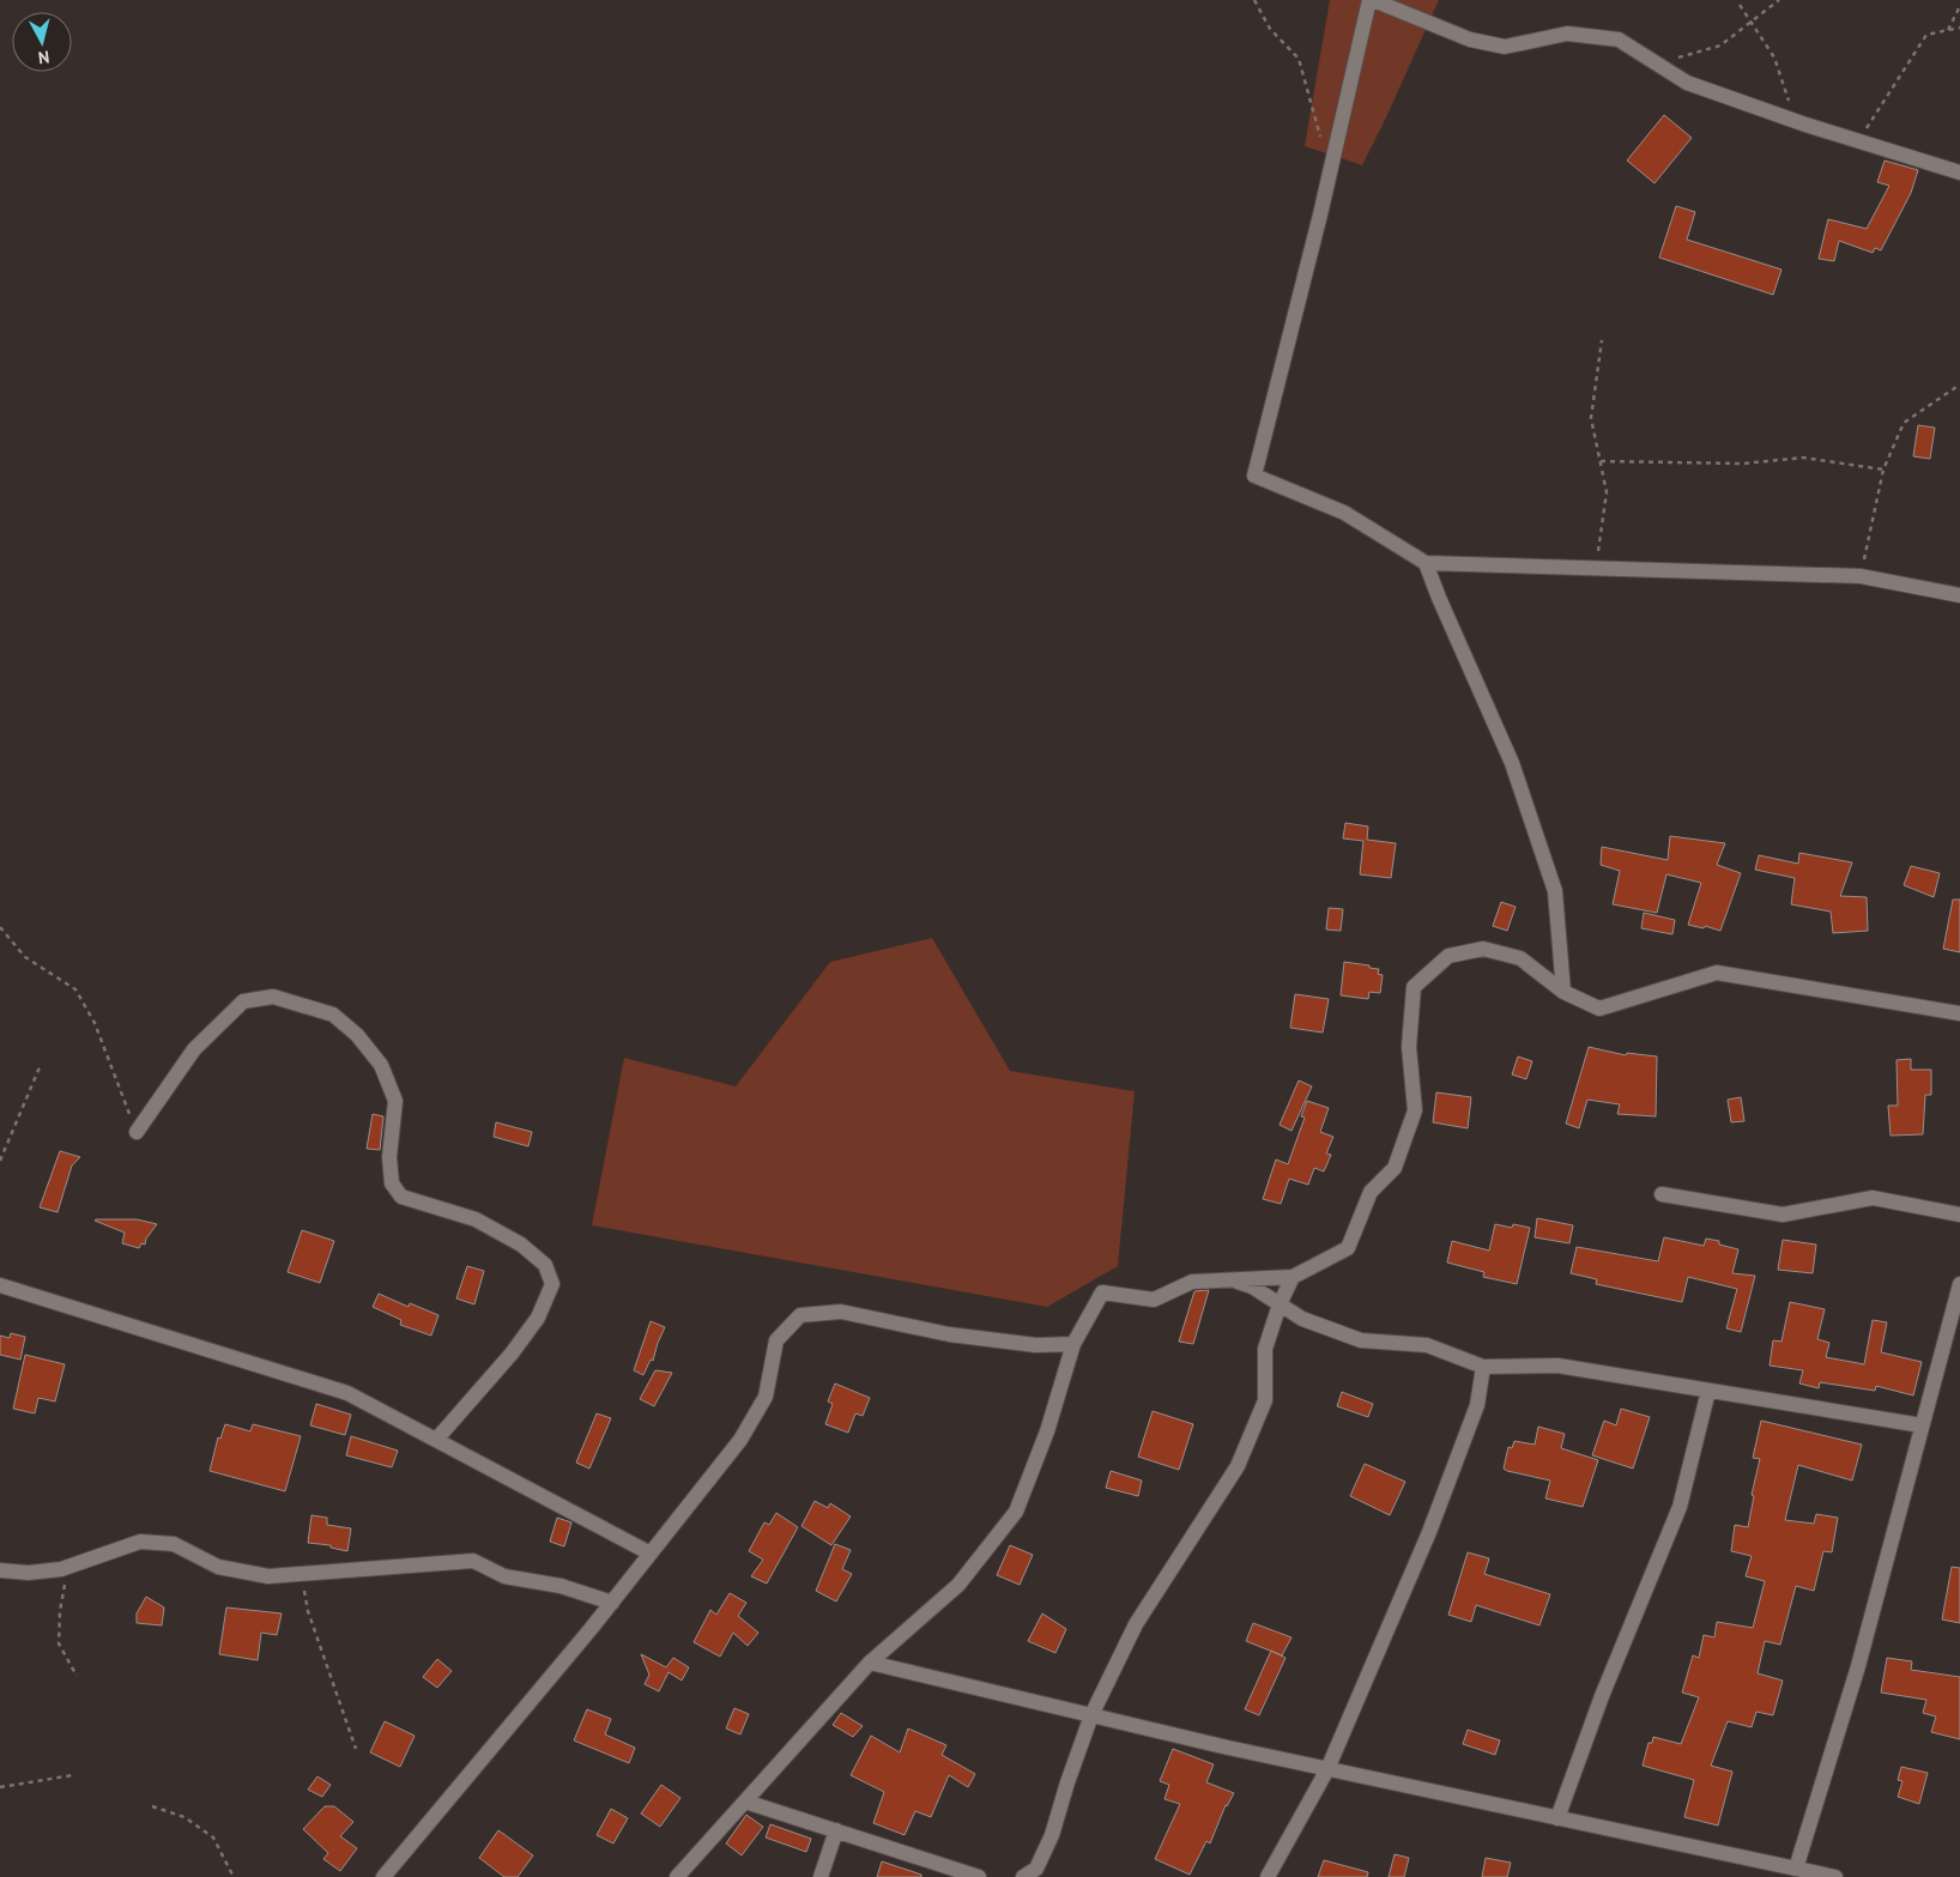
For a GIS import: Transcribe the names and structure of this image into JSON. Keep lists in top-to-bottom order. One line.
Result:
{"north":"bottom"}
